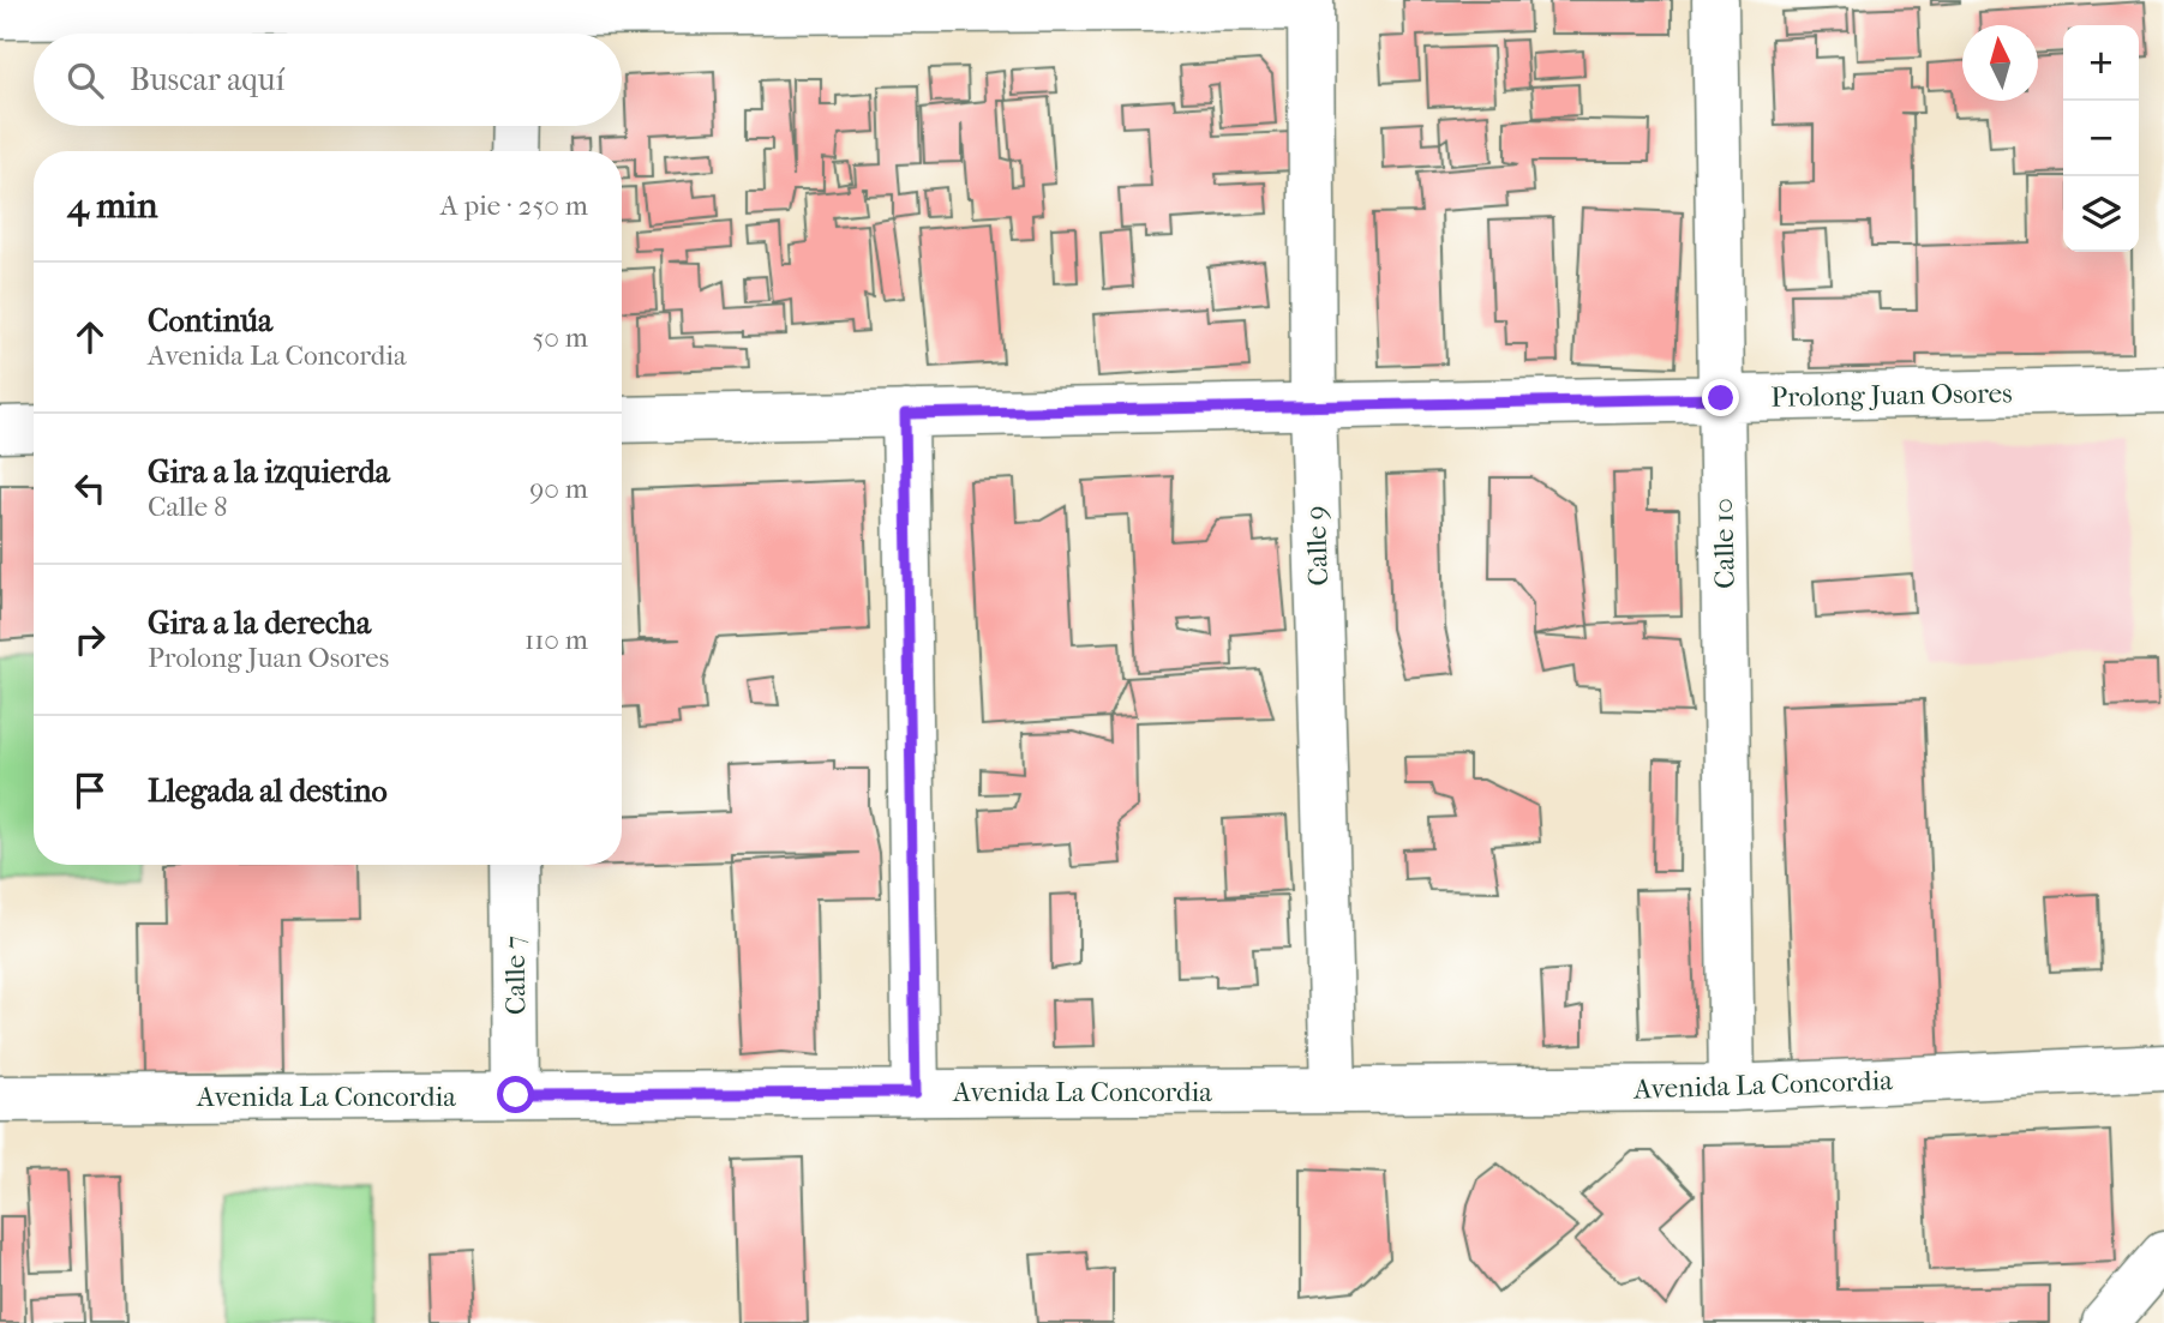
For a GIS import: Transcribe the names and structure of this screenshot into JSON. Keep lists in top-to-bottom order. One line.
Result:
{"streets":{"street":["Prolong Juan Osores","Calle 10","Calle 9","Calle 7","Avenida La Concordia"]},"crossings":[["Prolong Juan Osores","Calle 10"],["Prolong Juan Osores","Calle 9"],["Calle 10","Avenida La Concordia"],["Calle 9","Avenida La Concordia"],["Calle 7","Avenida La Concordia"]],"north":"top","page":{"map_buttons":["+","−"],"search":"Buscar aquí","heading":["4 min","A pie · 250 m"],"list":[["Continúa","Avenida La Concordia","50 m"],["Gira a la izquierda","Calle 8","90 m"],["Gira a la derecha","Prolong Juan Osores","110 m"],"Llegada al destino"]}}
